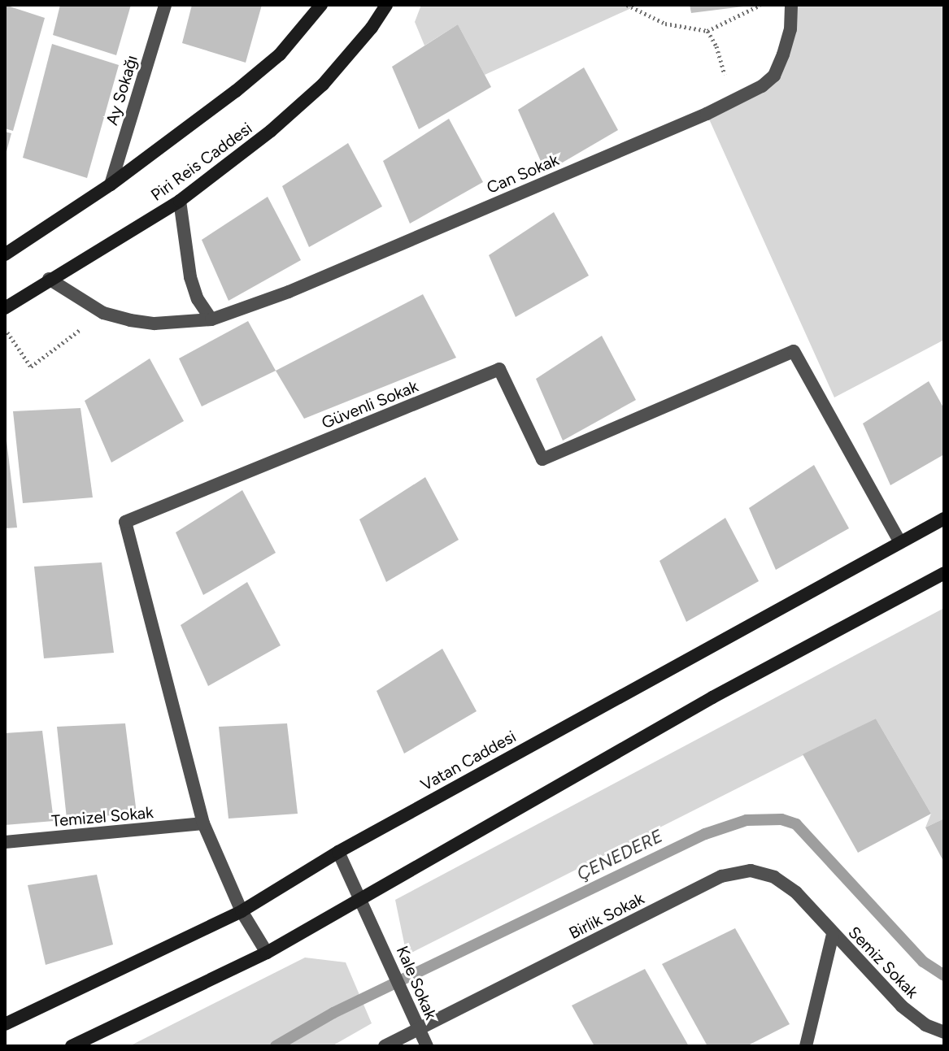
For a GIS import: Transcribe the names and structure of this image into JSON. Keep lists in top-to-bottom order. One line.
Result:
{"streets":{"main road":["Piri Reis Caddesi","Vatan Caddesi"],"street":["Ay Sokağı","Can Sokak","Güvenli Sokak","Temizel Sokak","Birlik Sokak","Semiz Sokak","Kale Sokak"]},"crossings":[["Güvenli Sokak","Vatan Caddesi"],["Güvenli Sokak","Temizel Sokak"],["Vatan Caddesi","Kale Sokak"],["Birlik Sokak","Semiz Sokak"],["Birlik Sokak","Kale Sokak"]],"water":["ÇENEDERE"]}
